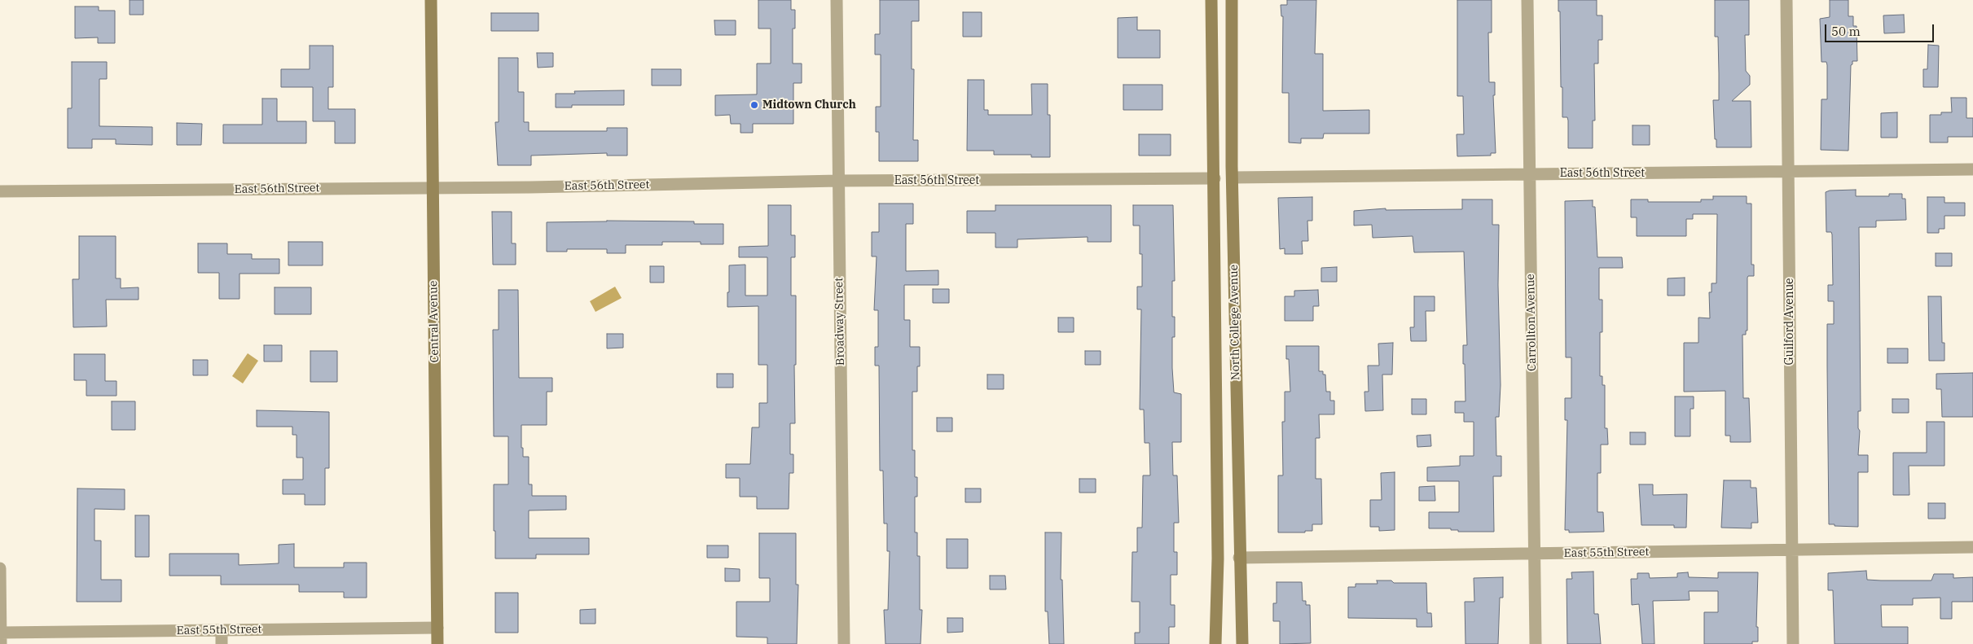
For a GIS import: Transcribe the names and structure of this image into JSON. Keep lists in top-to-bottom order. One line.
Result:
{"streets":{"main road":["Central Avenue","North College Avenue"],"street":["East 56th Street","Broadway Street","Guilford Avenue","Carrollton Avenue","East 55th Street"]},"crossings":[["East 56th Street","Central Avenue"],["East 56th Street","Broadway Street"],["East 56th Street","Guilford Avenue"],["East 56th Street","North College Avenue"],["East 56th Street","Carrollton Avenue"],["Central Avenue","East 55th Street"],["Guilford Avenue","East 55th Street"],["North College Avenue","East 55th Street"],["Carrollton Avenue","East 55th Street"]],"places":["Midtown Church"],"scale_bar":"50 m"}
